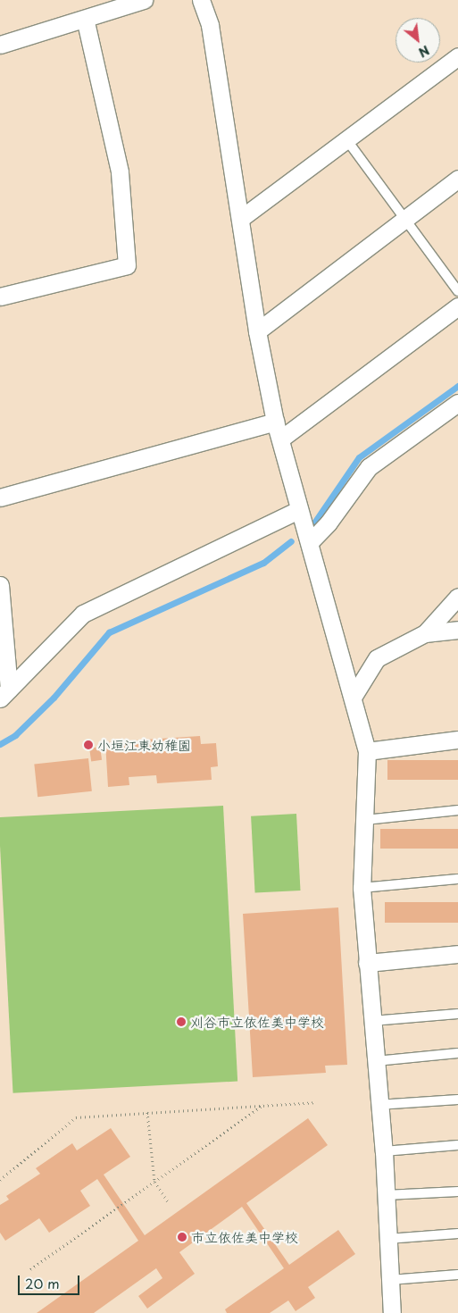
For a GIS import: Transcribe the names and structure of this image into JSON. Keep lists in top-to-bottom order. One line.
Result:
{"places":["小垣江東幼稚園","刈谷市立依佐美中学校","市立依佐美中学校"],"scale_bar":"20 m","north":"bottom right"}
